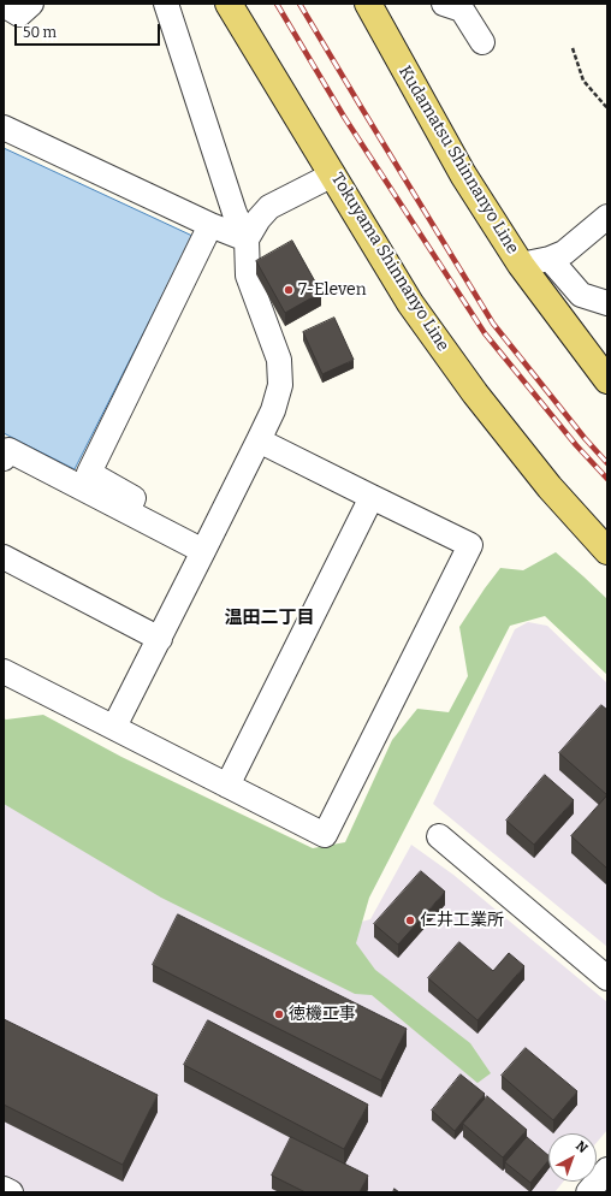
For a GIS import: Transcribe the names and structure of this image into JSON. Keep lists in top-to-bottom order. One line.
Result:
{"streets":{"main road":["Kudamatsu Shinnanyo Line","Tokuyama Shinnanyo Line"]},"districts":["温田二丁目"],"places":["7-Eleven","仁井工業所","徳機工事"],"scale_bar":"50 m","north":"top right"}
